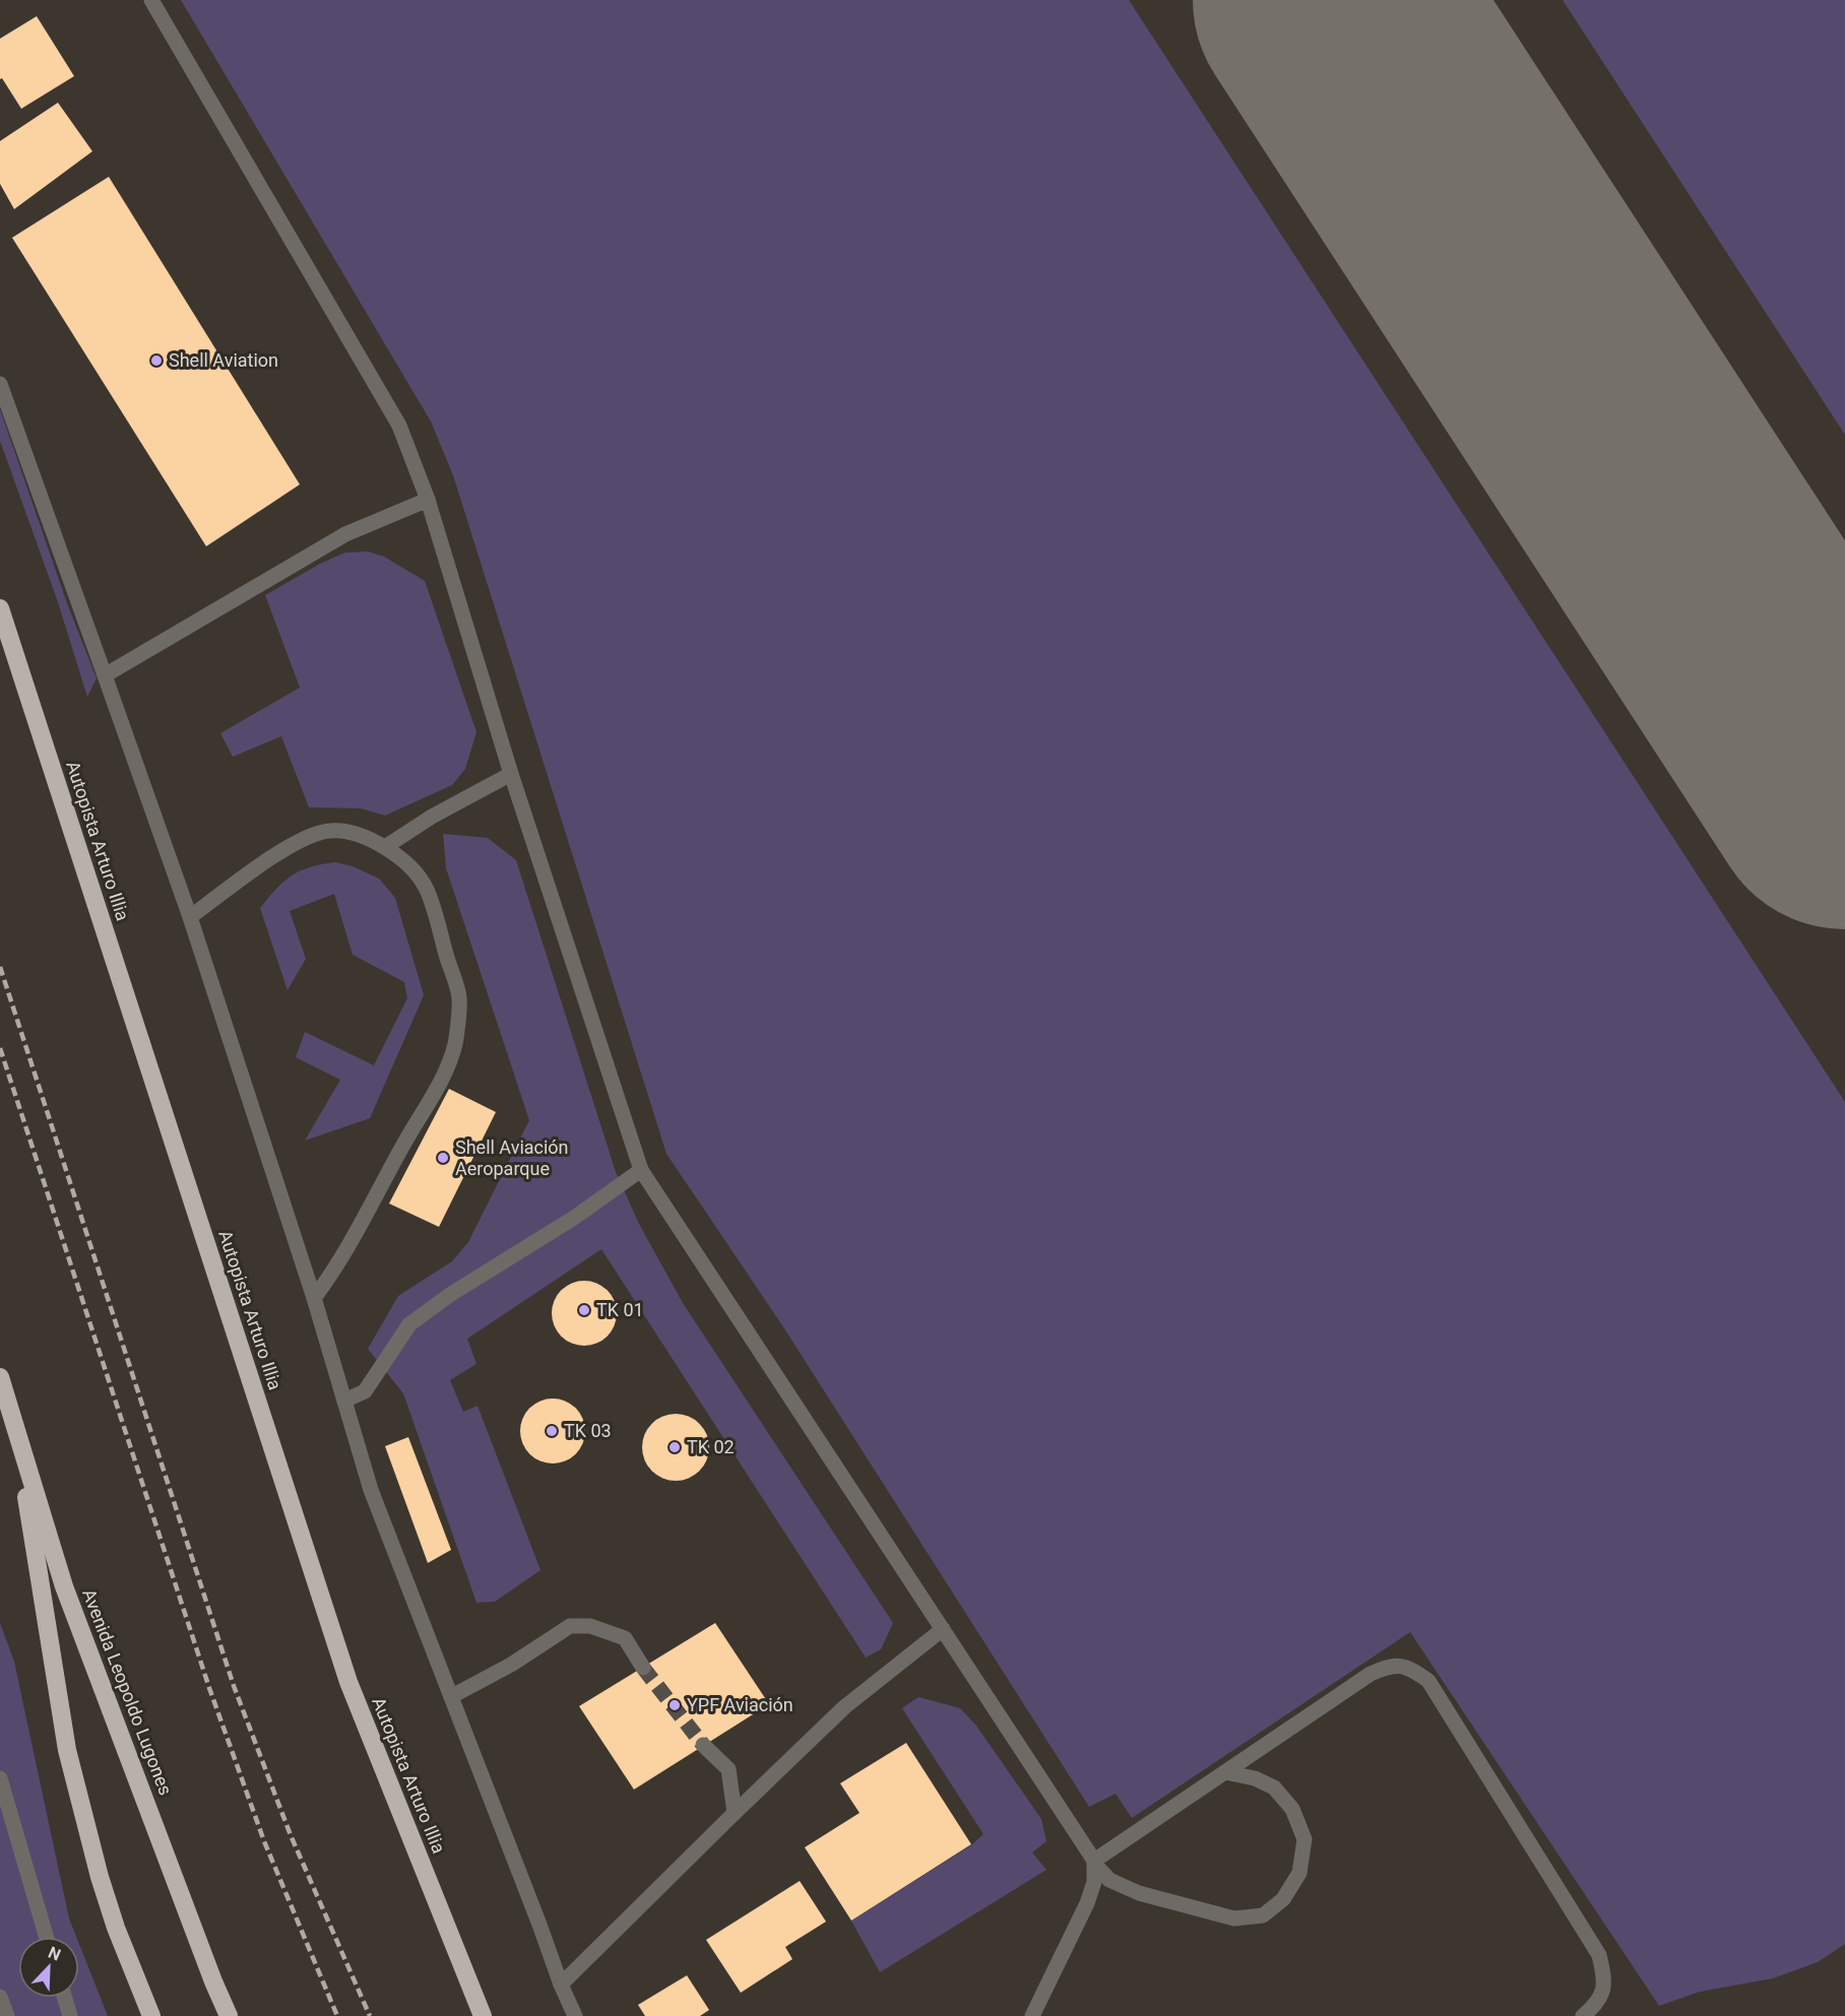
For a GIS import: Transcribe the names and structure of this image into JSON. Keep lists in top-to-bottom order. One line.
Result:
{"streets":{"highway":["Autopista Arturo Illia","Avenida Leopoldo Lugones"]},"places":["Shell Aviation","Shell Aviación Aeroparque","TK 01","TK 03","TK 02","YPF Aviación"],"north":"top right"}
